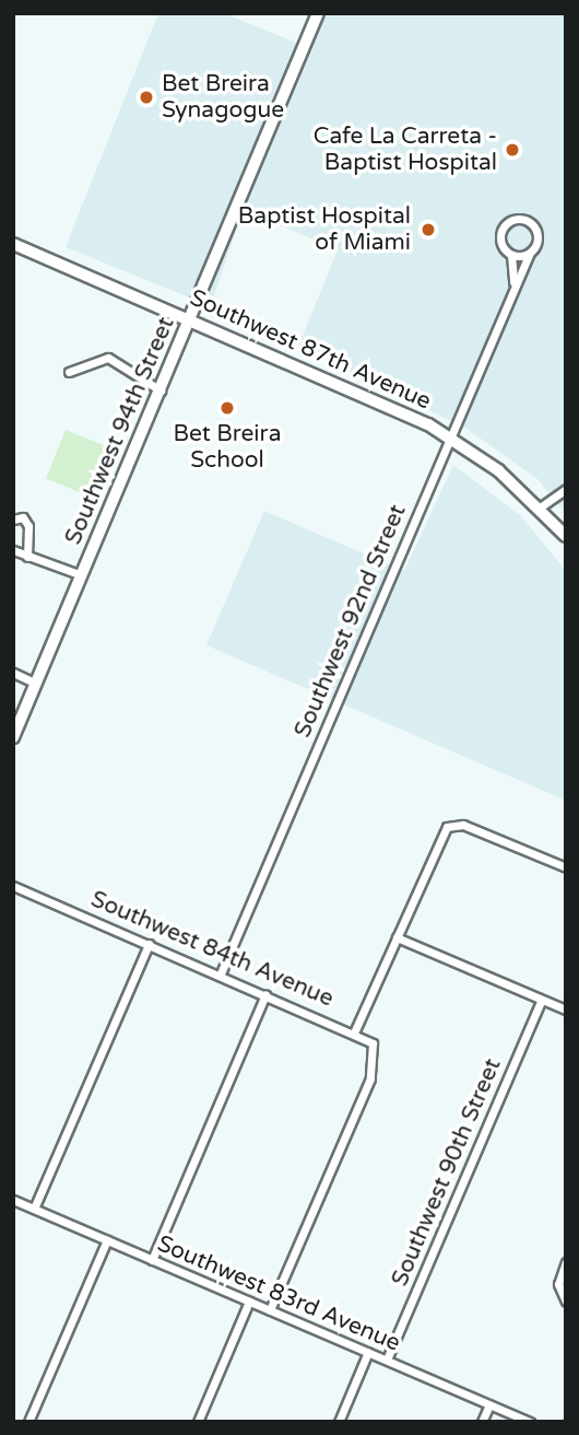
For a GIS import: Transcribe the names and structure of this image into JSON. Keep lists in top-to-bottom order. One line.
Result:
{"streets":{"street":["Southwest 87th Avenue","Southwest 94th Street","Southwest 92nd Street","Southwest 84th Avenue","Southwest 90th Street","Southwest 83rd Avenue"]},"crossings":[["Southwest 87th Avenue","Southwest 94th Street"],["Southwest 87th Avenue","Southwest 92nd Street"],["Southwest 92nd Street","Southwest 84th Avenue"],["Southwest 84th Avenue","Southwest 83rd Avenue"],["Southwest 90th Street","Southwest 83rd Avenue"]],"places":["Bet Breira Synagogue","Cafe La Carreta - Baptist Hospital","Baptist Hospital of Miami","Bet Breira School"]}
